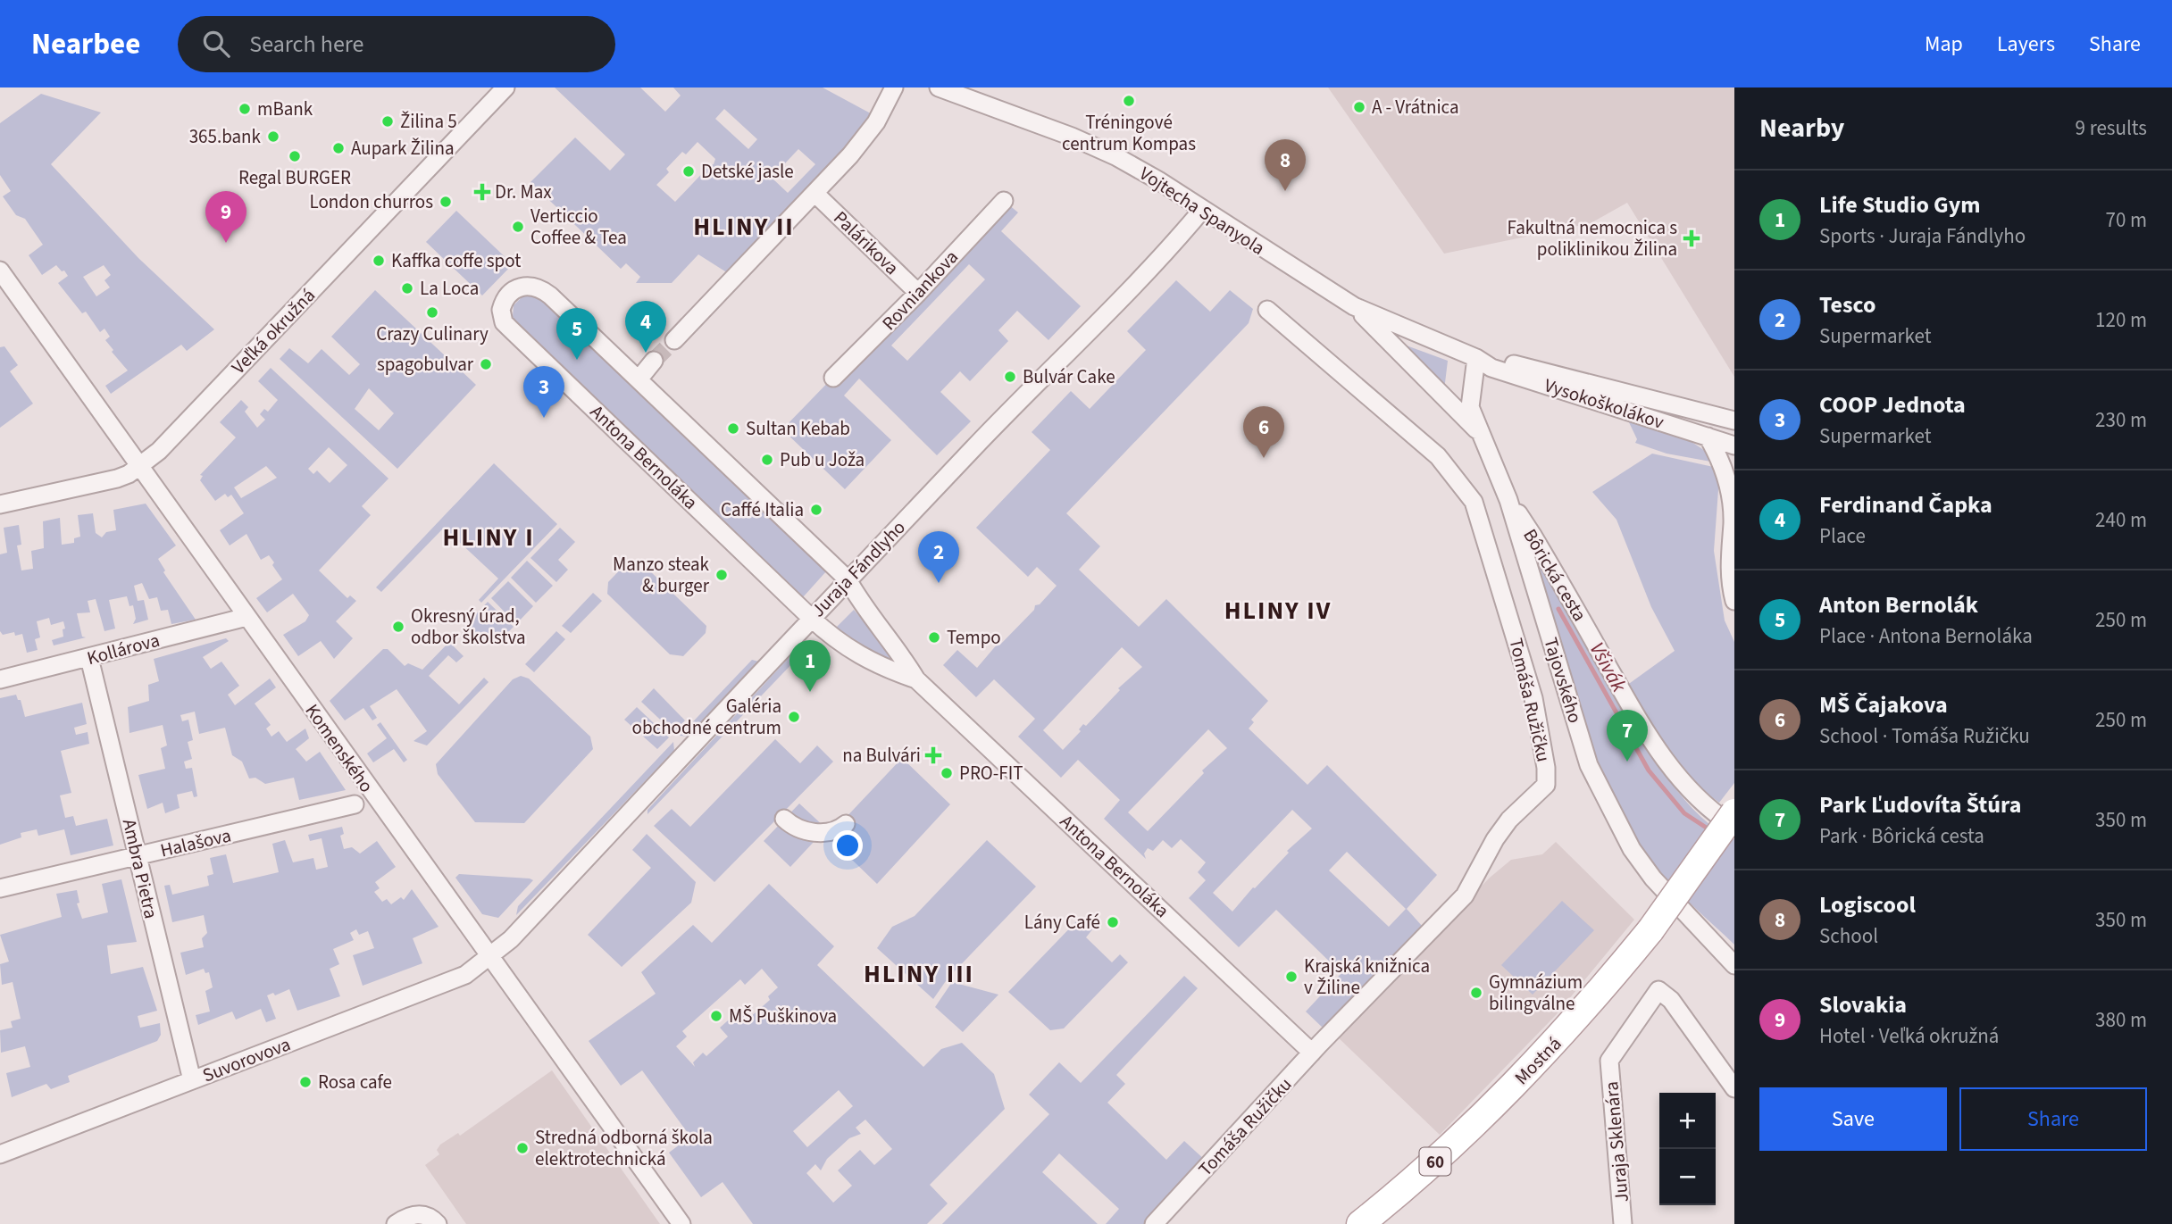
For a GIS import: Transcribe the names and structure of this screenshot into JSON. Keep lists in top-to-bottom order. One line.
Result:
{"streets":{"main road":["Mostná","60"],"street":["Vojtecha Spanyola","Palárikova","Rovniankova","Veľká okružná","Vysokoškolákov","Antona Bernoláka","Juraja Fándlyho","Bôrická cesta","Kollárova","Tajovského","Tomáša Ružičku","Komenského","Halašova","Ambra Pietra","Suvorovova","Juraja Sklenára"]},"crossings":[["Vojtecha Spanyola","Vysokoškolákov"],["Vojtecha Spanyola","Juraja Fándlyho"],["Palárikova","Rovniankova"],["Veľká okružná","Komenského"],["Vysokoškolákov","Tajovského"],["Antona Bernoláka","Juraja Fándlyho"],["Antona Bernoláka","Tomáša Ružičku"],["Juraja Fándlyho","Komenského"],["Juraja Fándlyho","Suvorovova"],["Bôrická cesta","Tajovského"],["Kollárova","Komenského"],["Kollárova","Ambra Pietra"],["Komenského","Suvorovova"],["Halašova","Ambra Pietra"],["Ambra Pietra","Suvorovova"]],"districts":["HLINY II","HLINY I","HLINY IV","HLINY III"],"water":["Všivák"],"places":{"other":["Tréningové centrum Kompas","A - Vrátnica","mBank","Žilina 5","365.bank","Aupark Žilina","Regal BURGER","Detské jasle","London churros","Verticcio Coffee & Tea","Kaffka coffe spot","La Loca","Crazy Culinary","spagobulvar","Bulvár Cake","Sultan Kebab","Pub u Joža","Caffé Italia","Manzo steak & burger","Okresný úrad, odbor školstva","Tempo","Galéria obchodné centrum","PRO-FIT","Lány Café","Krajská knižnica v Žiline","Gymnázium bilingválne","MŠ Puškinova","Rosa cafe","Stredná odborná škola elektrotechnická"],"health":["Dr. Max","Fakultná nemocnica s poliklinikou Žilina","na Bulvári"]},"page":{"header":"Nearbee","search":"Search here","nav":["Map","Layers","Share"],"heading":["Nearby","9 results"],"pins":["8","9","4","5","3","6","2","1","7"],"list":[{"mark":"1","name":"Life Studio Gym","note":"Sports · Juraja Fándlyho","value":"70 m"},{"mark":"2","name":"Tesco","note":"Supermarket","value":"120 m"},{"mark":"3","name":"COOP Jednota","note":"Supermarket","value":"230 m"},{"mark":"4","name":"Ferdinand Čapka","note":"Place","value":"240 m"},{"mark":"5","name":"Anton Bernolák","note":"Place · Antona Bernoláka","value":"250 m"},{"mark":"6","name":"MŠ Čajakova","note":"School · Tomáša Ružičku","value":"250 m"},{"mark":"7","name":"Park Ľudovíta Štúra","note":"Park · Bôrická cesta","value":"350 m"},{"mark":"8","name":"Logiscool","note":"School","value":"350 m"},{"mark":"9","name":"Slovakia","note":"Hotel · Veľká okružná","value":"380 m"}],"buttons":["Save","Share"],"map_buttons":["+","−"]}}
